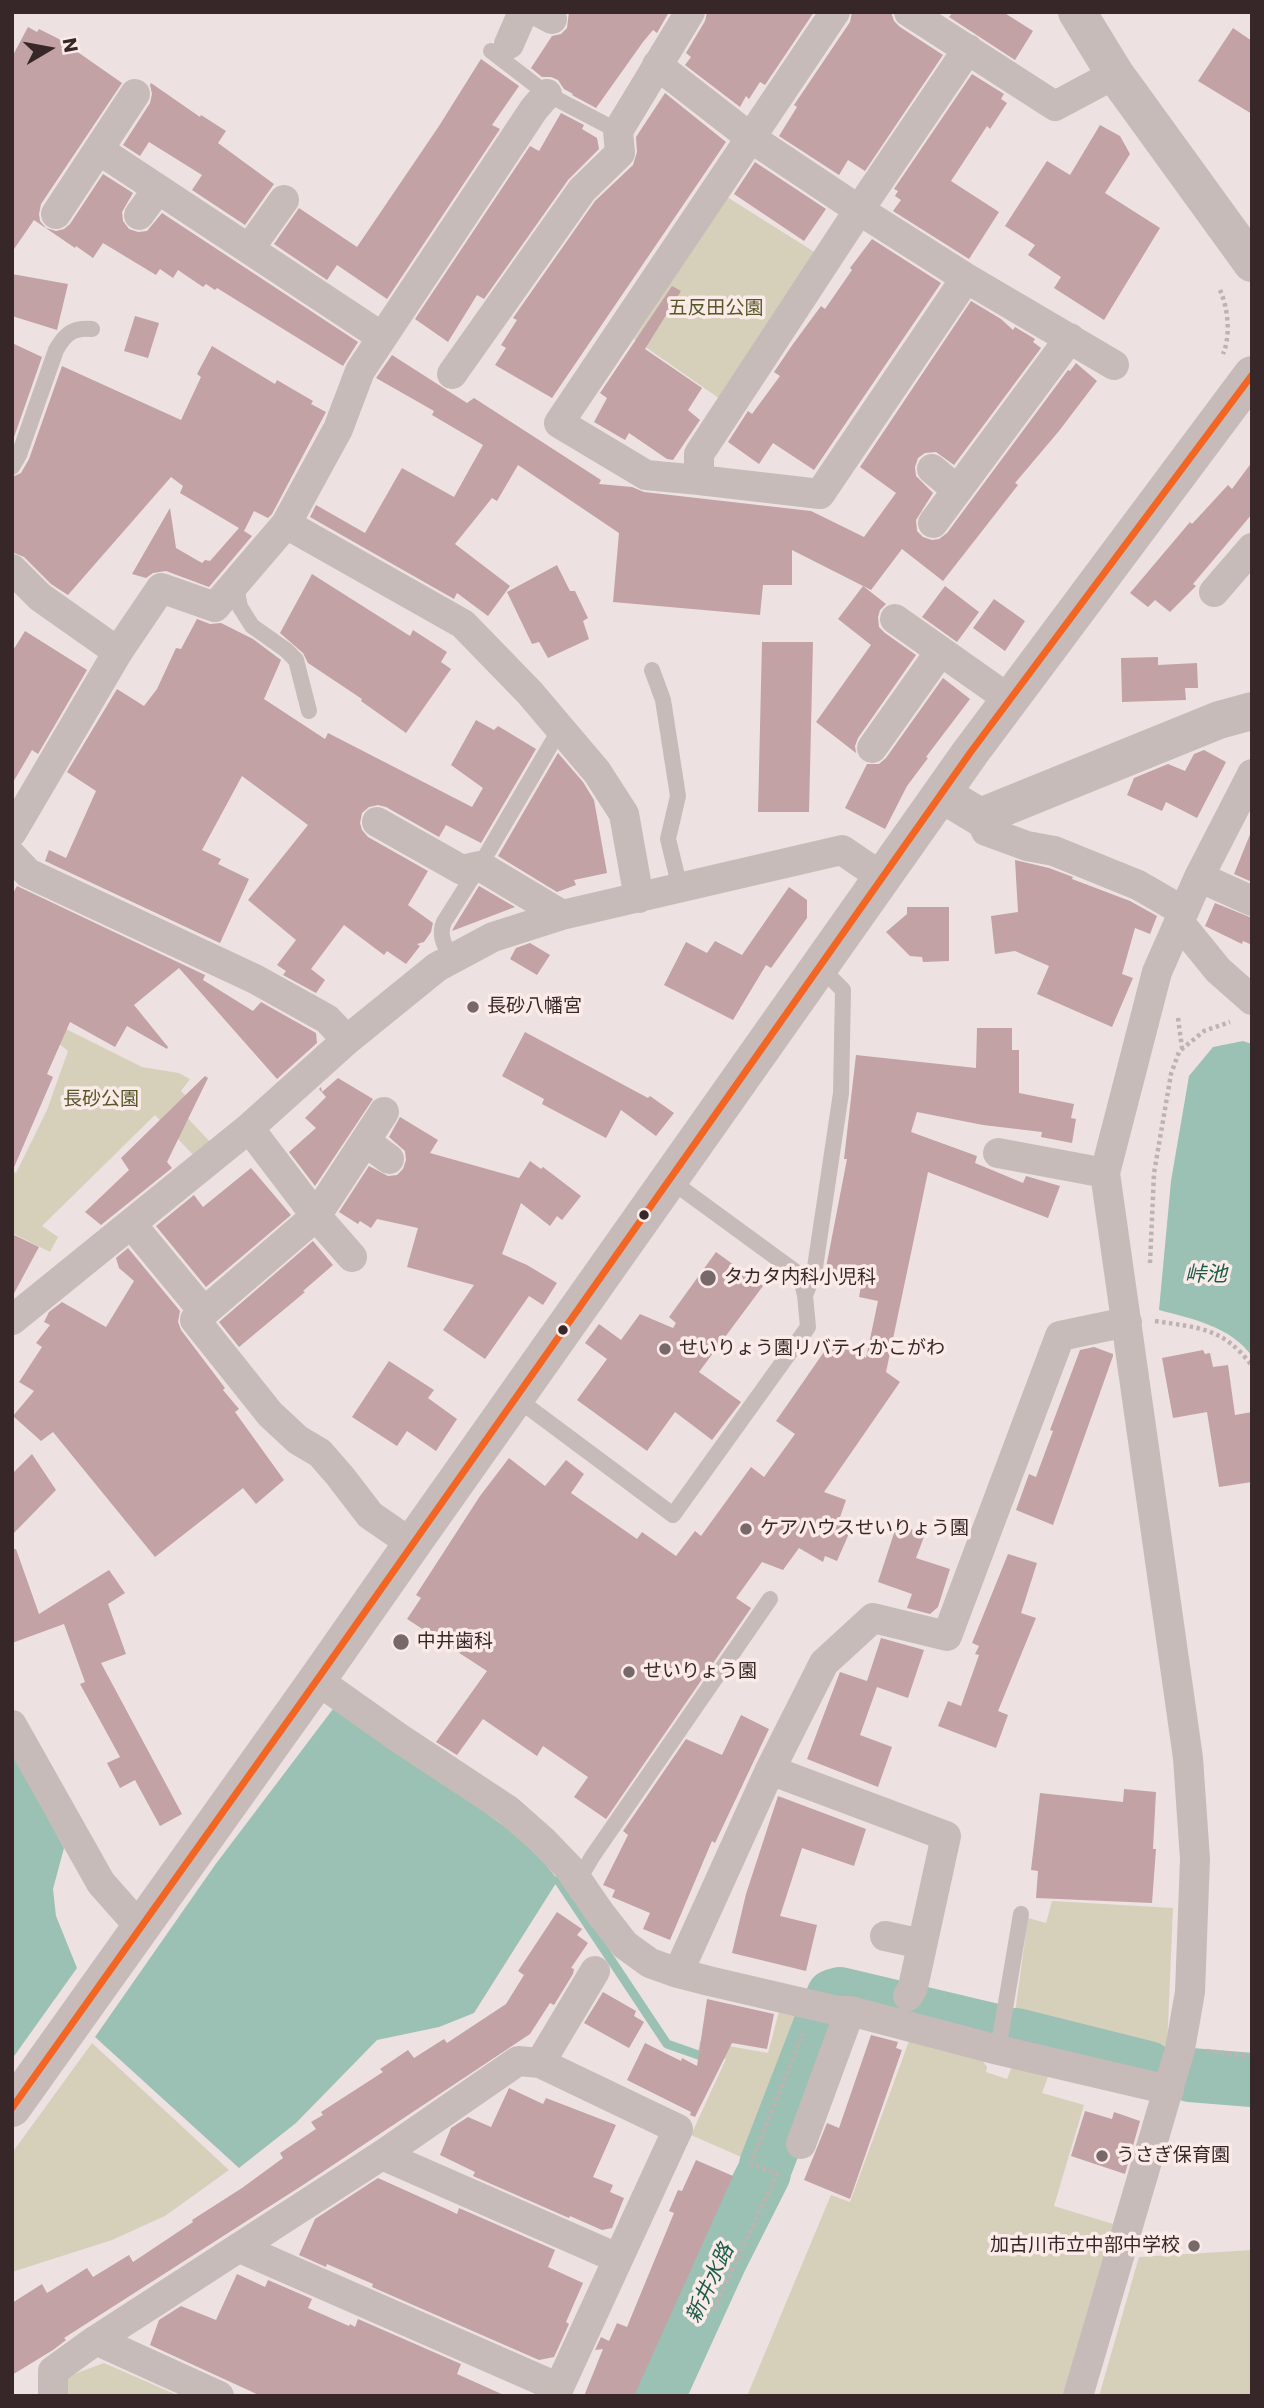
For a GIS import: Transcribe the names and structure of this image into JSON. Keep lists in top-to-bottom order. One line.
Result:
{"water":["峠池","新井水路"],"parks":["五反田公園","長砂公園"],"places":["長砂八幡宮","タカタ内科小児科","せいりょう園リバティかこがわ","ケアハウスせいりょう園","中井歯科","せいりょう園","うさぎ保育園","加古川市立中部中学校"],"north":"right"}
